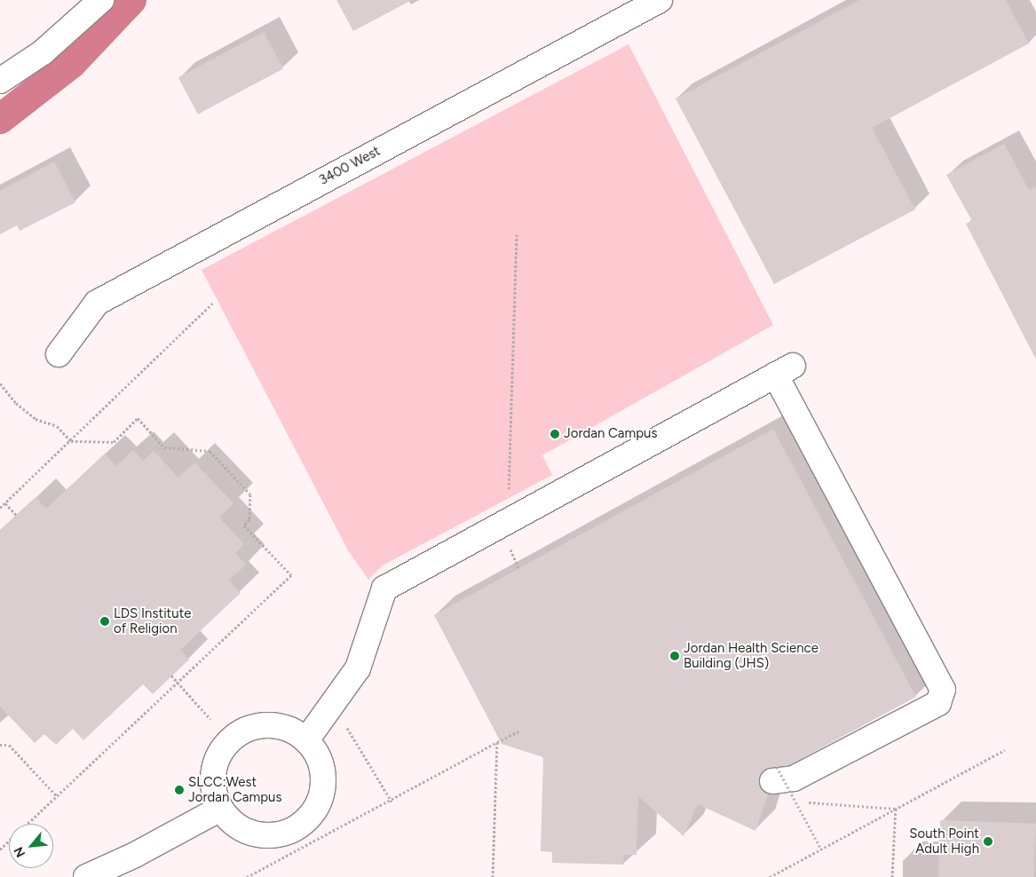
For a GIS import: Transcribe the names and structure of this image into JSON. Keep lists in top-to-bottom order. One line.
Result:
{"streets":{"street":["3400 West"]},"places":["Jordan Campus","LDS Institute of Religion","Jordan Health Science Building (JHS)","SLCC:West Jordan Campus","South Point Adult High"],"north":"bottom left"}
